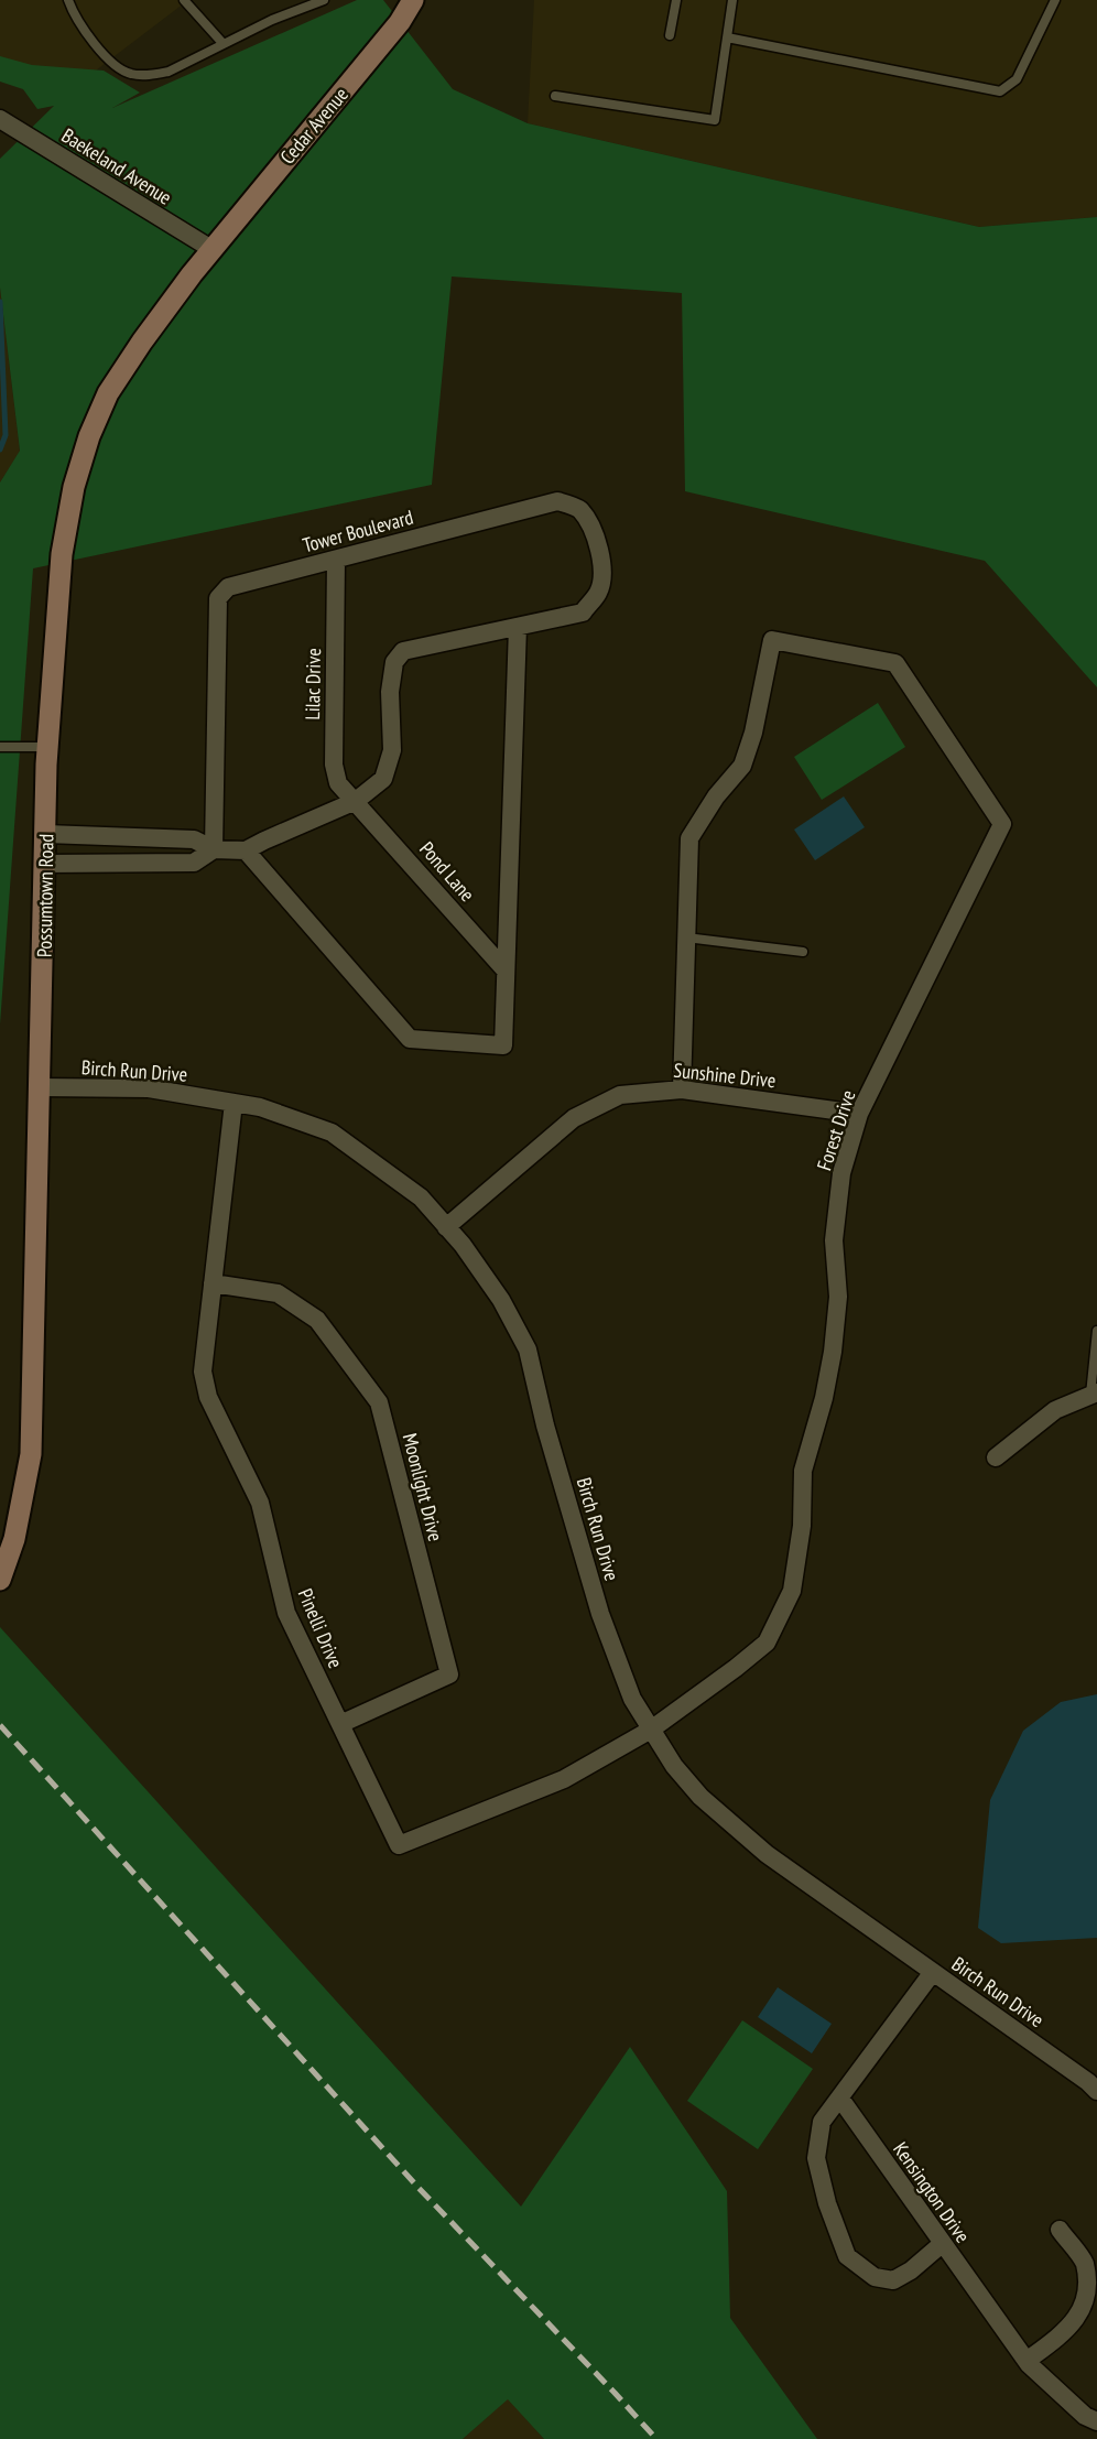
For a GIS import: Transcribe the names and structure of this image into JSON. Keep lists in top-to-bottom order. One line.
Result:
{"streets":{"main road":["Cedar Avenue","Possumtown Road"],"street":["Baekeland Avenue","Tower Boulevard","Lilac Drive","Pond Lane","Birch Run Drive","Sunshine Drive","Forest Drive","Moonlight Drive","Pinelli Drive","Kensington Drive"]},"crossings":[["Cedar Avenue","Baekeland Avenue"],["Cedar Avenue","Possumtown Road"],["Baekeland Avenue","Possumtown Road"],["Tower Boulevard","Lilac Drive"],["Tower Boulevard","Pond Lane"],["Tower Boulevard","Possumtown Road"],["Lilac Drive","Pond Lane"],["Possumtown Road","Birch Run Drive"],["Birch Run Drive","Sunshine Drive"],["Birch Run Drive","Forest Drive"],["Birch Run Drive","Pinelli Drive"],["Sunshine Drive","Forest Drive"],["Forest Drive","Pinelli Drive"],["Moonlight Drive","Pinelli Drive"]]}
